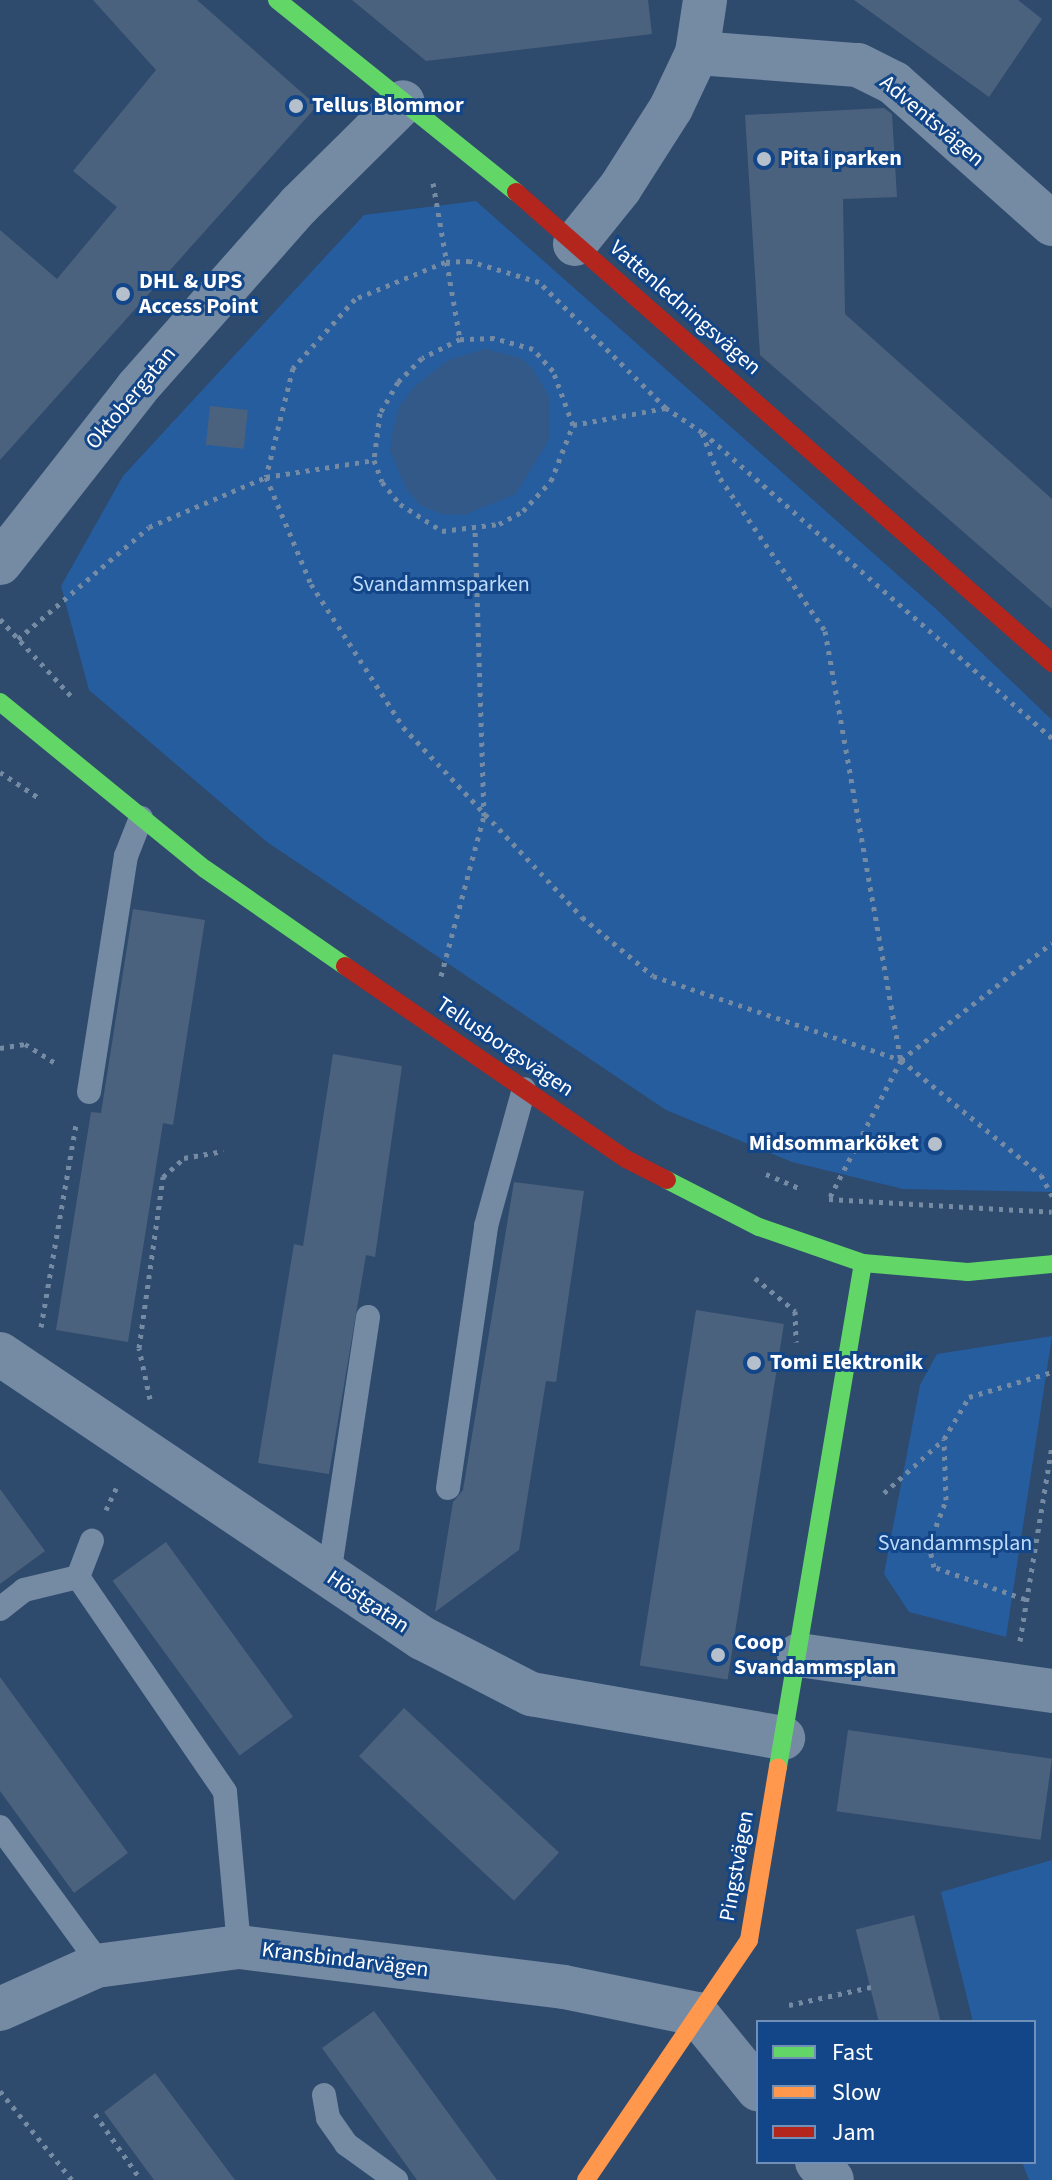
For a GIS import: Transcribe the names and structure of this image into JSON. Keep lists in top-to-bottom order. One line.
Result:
{"streets":{"street":["Adventsvägen","Vattenledningsvägen","Oktobergatan","Tellusborgsvägen","Höstgatan","Pingstvägen","Kransbindarvägen"]},"crossings":[["Vattenledningsvägen","Oktobergatan"],["Höstgatan","Pingstvägen"],["Pingstvägen","Kransbindarvägen"]],"parks":["Svandammsparken","Svandammsplan"],"places":["Tellus Blommor","Pita i parken","DHL & UPS Access Point","Midsommarköket","Tomi Elektronik","Coop Svandammsplan"],"legend":["Fast","Slow","Jam"]}
